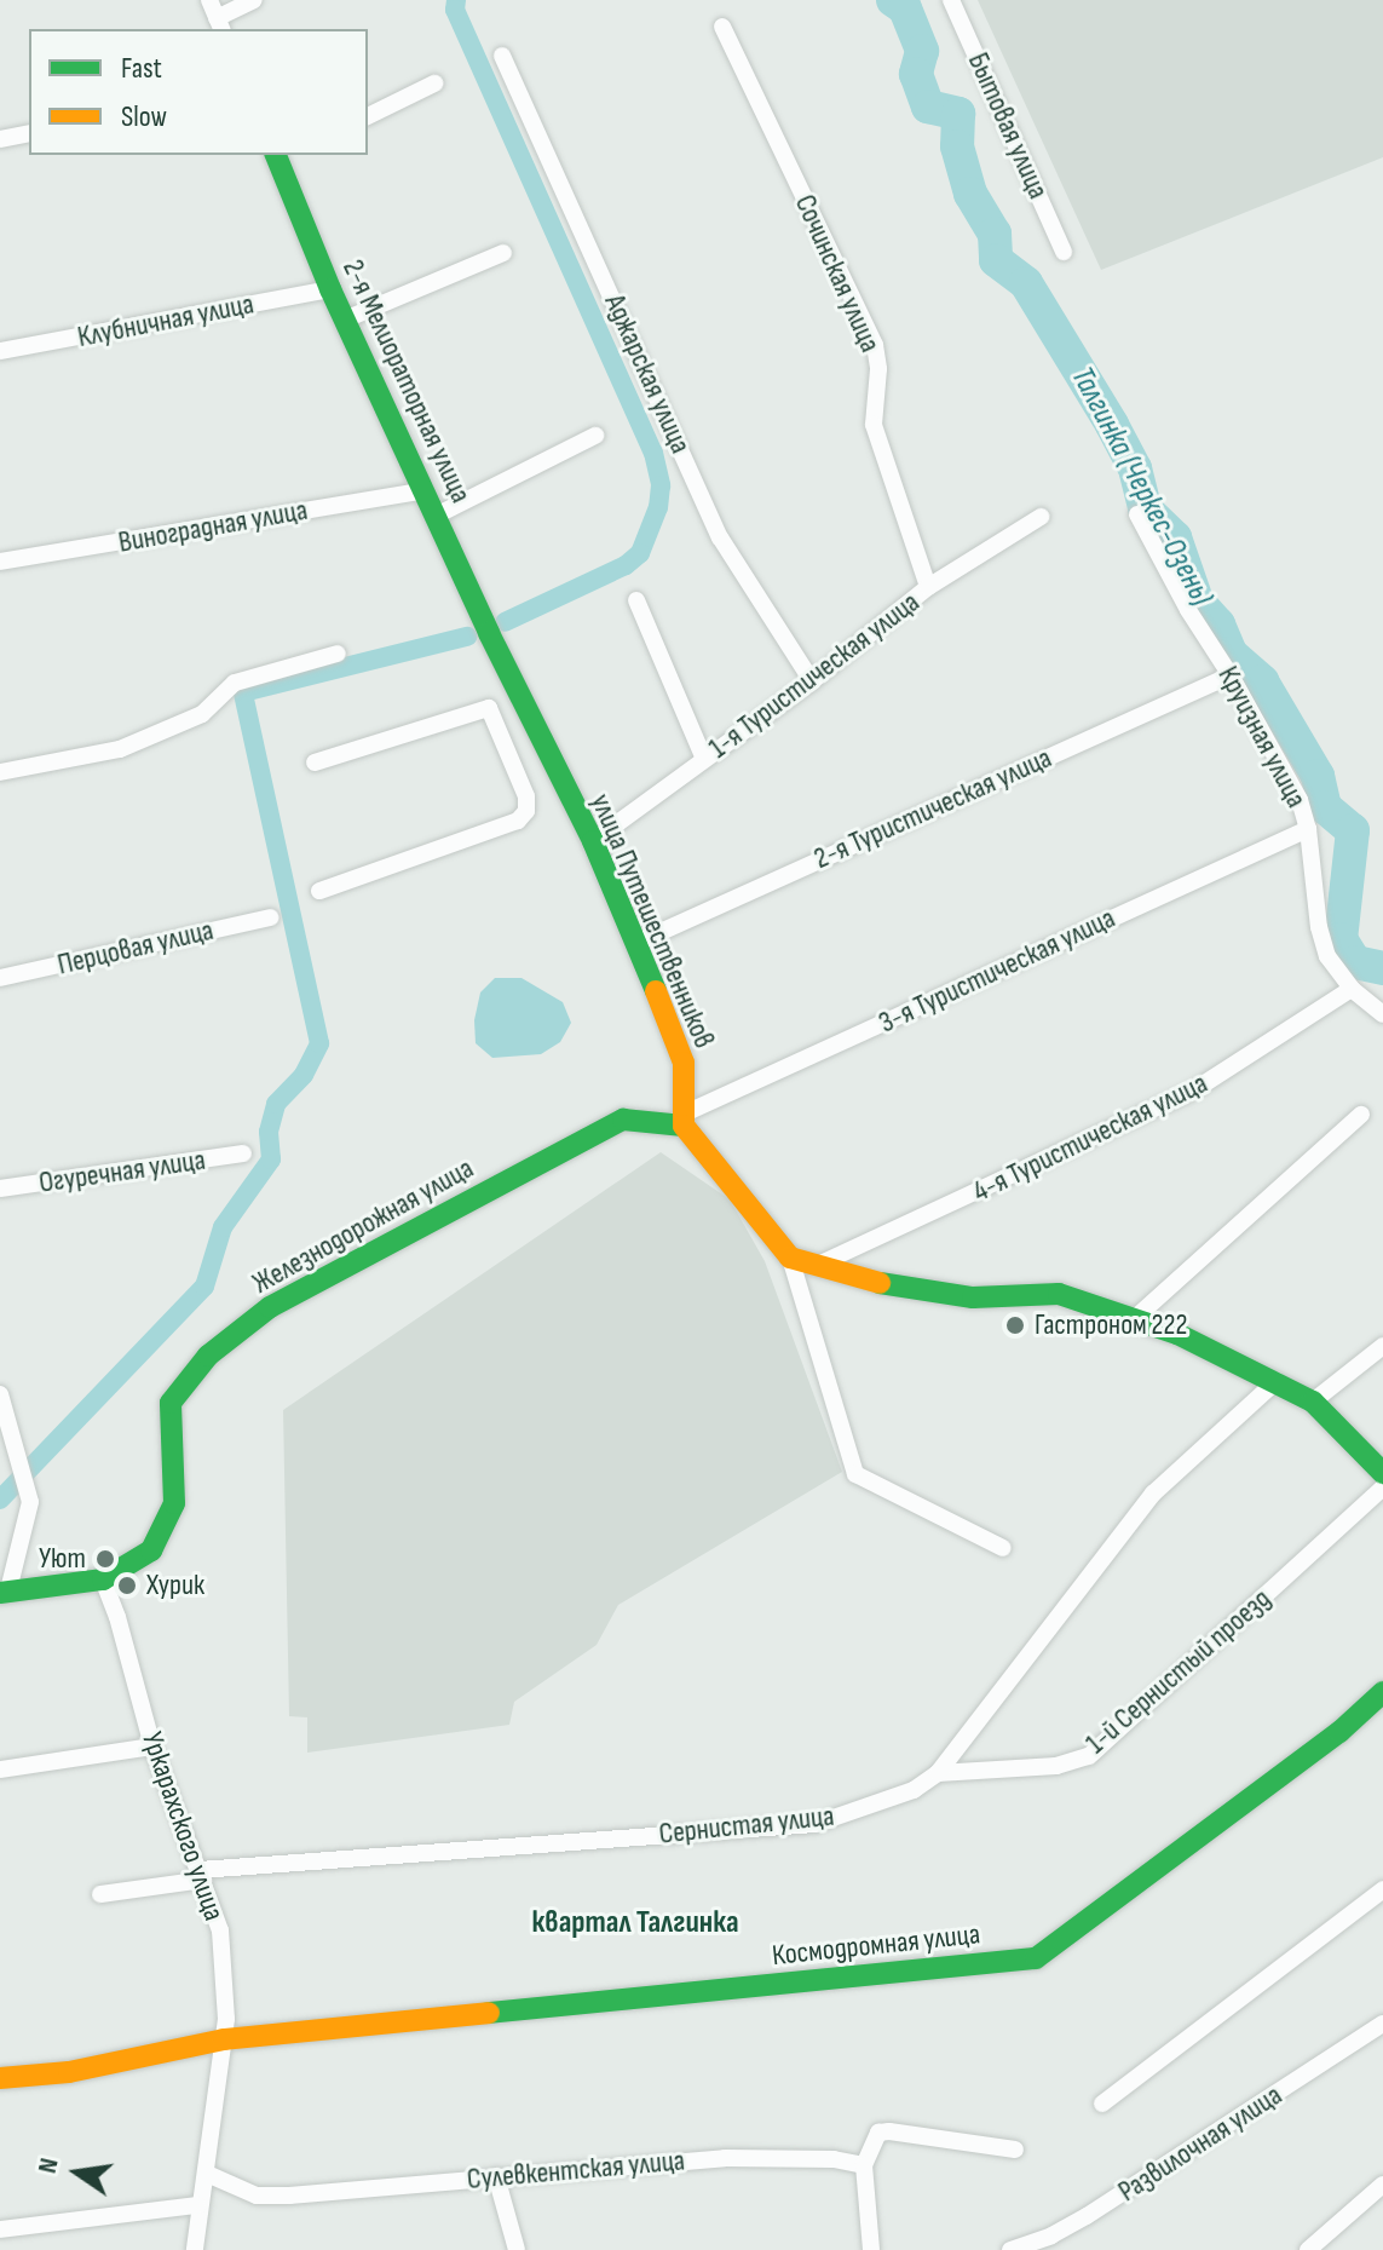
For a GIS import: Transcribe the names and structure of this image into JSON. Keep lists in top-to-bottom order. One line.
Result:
{"streets":{"street":["Бытовая улица","Сочинская улица","Клубничная улица","Аджарская улица","2-я Мелиораторная улица","Виноградная улица","1-я Туристическая улица","Круизная улица","2-я Туристическая улица","улица Путешественников","Перцовая улица","3-я Туристическая улица","4-я Туристическая улица","Огуречная улица","Железнодорожная улица","1-й Сернистый проезд","Сернистая улица","Уркарахского улица","Космодромная улица","Развилочная улица","Сулевкентская улица"]},"crossings":[["Сочинская улица","1-я Туристическая улица"],["Клубничная улица","2-я Мелиораторная улица"],["Аджарская улица","1-я Туристическая улица"],["2-я Мелиораторная улица","Виноградная улица"],["2-я Мелиораторная улица","улица Путешественников"],["1-я Туристическая улица","улица Путешественников"],["Круизная улица","2-я Туристическая улица"],["Круизная улица","3-я Туристическая улица"],["Круизная улица","4-я Туристическая улица"],["2-я Туристическая улица","улица Путешественников"],["улица Путешественников","3-я Туристическая улица"],["улица Путешественников","Железнодорожная улица"],["3-я Туристическая улица","Железнодорожная улица"],["Железнодорожная улица","Уркарахского улица"],["1-й Сернистый проезд","Сернистая улица"],["Сернистая улица","Уркарахского улица"],["Уркарахского улица","Космодромная улица"],["Уркарахского улица","Сулевкентская улица"]],"districts":["квартал Талгинка"],"water":["Талгинка (Черкес-Озень)"],"places":["Гастроном 222","Уют","Хурик"],"legend":["Fast","Slow"],"north":"left"}
